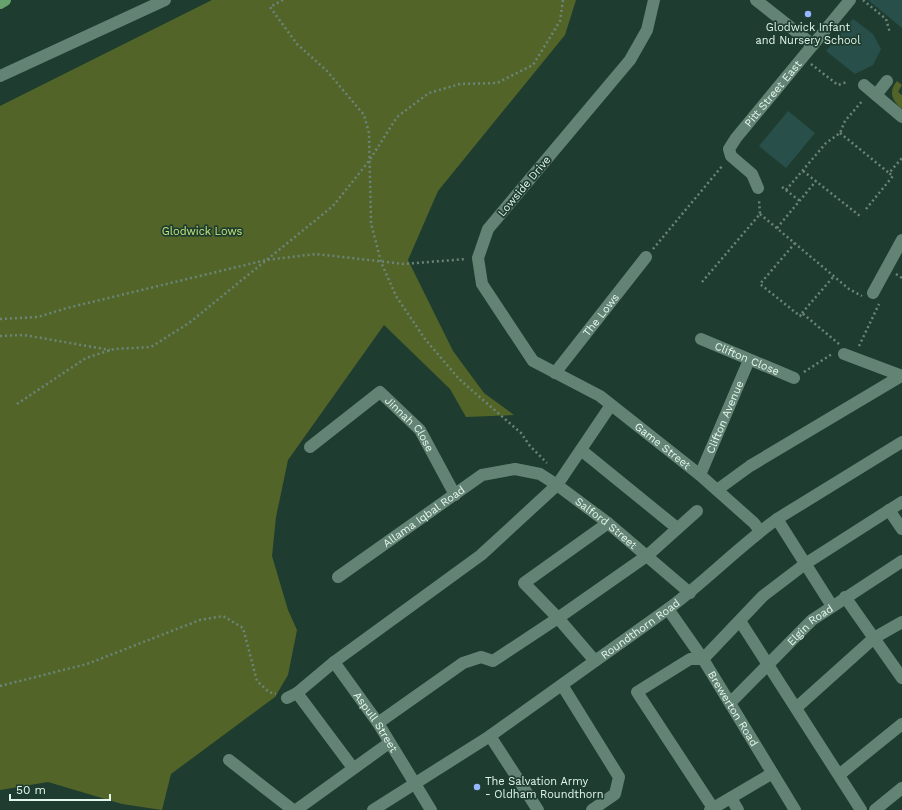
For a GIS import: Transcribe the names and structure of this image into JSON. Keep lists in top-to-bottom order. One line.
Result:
{"streets":{"street":["Pitt Street East","Lowside Drive","The Lows","Clifton Close","Clifton Avenue","Jinnah Close","Game Street","Allama Iqbal Road","Salford Street","Elgin Road","Roundthorn Road","Brewerton Road","Aspull Street"]},"crossings":[["Lowside Drive","The Lows"],["Lowside Drive","Game Street"],["The Lows","Game Street"],["Clifton Close","Clifton Avenue"],["Clifton Avenue","Game Street"],["Jinnah Close","Allama Iqbal Road"],["Game Street","Roundthorn Road"],["Allama Iqbal Road","Salford Street"],["Salford Street","Roundthorn Road"],["Elgin Road","Brewerton Road"],["Roundthorn Road","Brewerton Road"],["Roundthorn Road","Aspull Street"]],"parks":["Glodwick Lows"],"places":["Glodwick Infant and Nursery School","The Salvation Army - Oldham Roundthorn"],"scale_bar":"50 m"}
